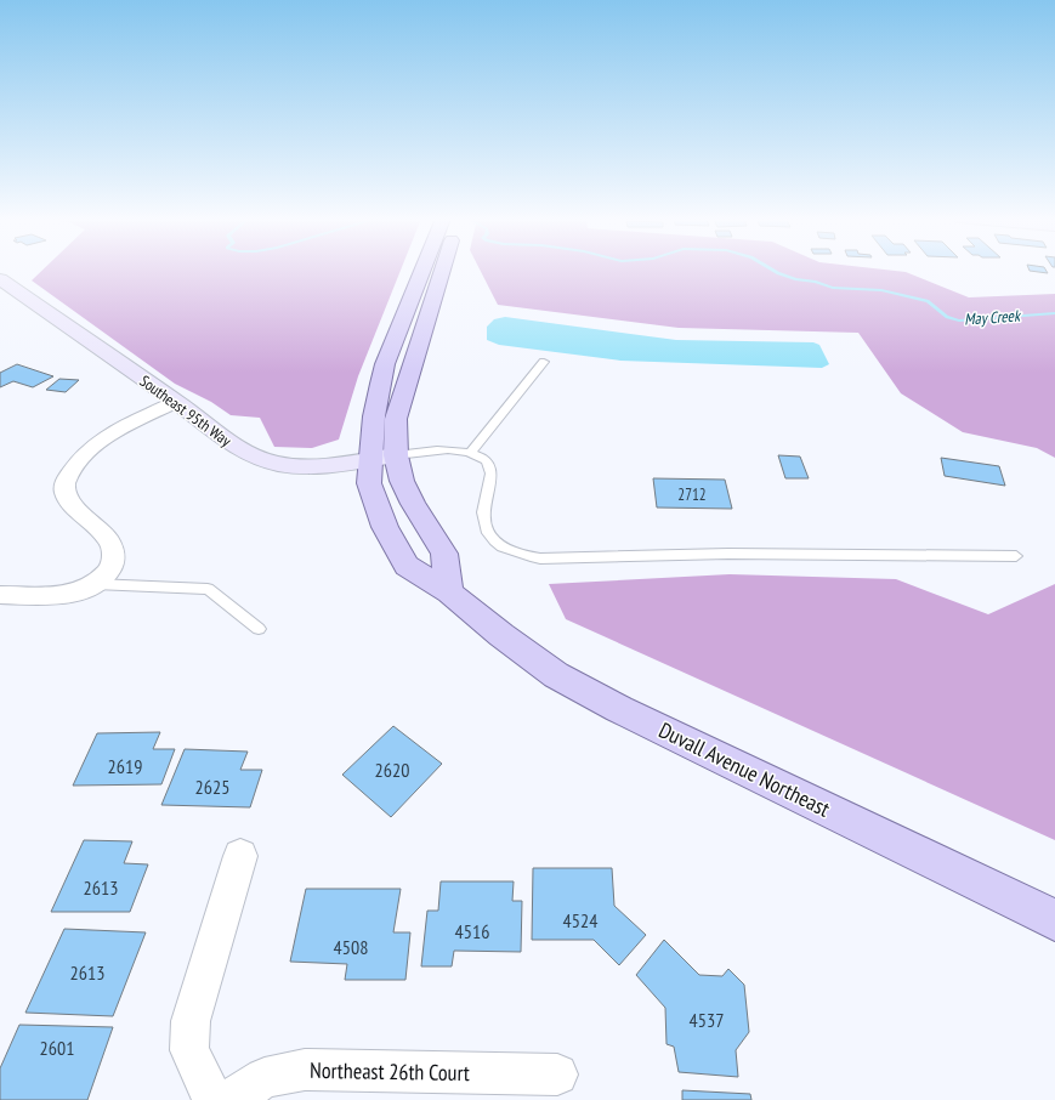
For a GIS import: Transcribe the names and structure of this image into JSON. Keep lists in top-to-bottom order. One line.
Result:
{"streets":{"main road":["Duvall Avenue Northeast"],"street":["Southeast 95th Way","Northeast 26th Court"]},"crossings":[["Southeast 95th Way","Duvall Avenue Northeast"]],"water":["May Creek"],"house_numbers":["2712","2619","2620","2625","2613","4524","4516","4508","2613","4537","2601"]}
